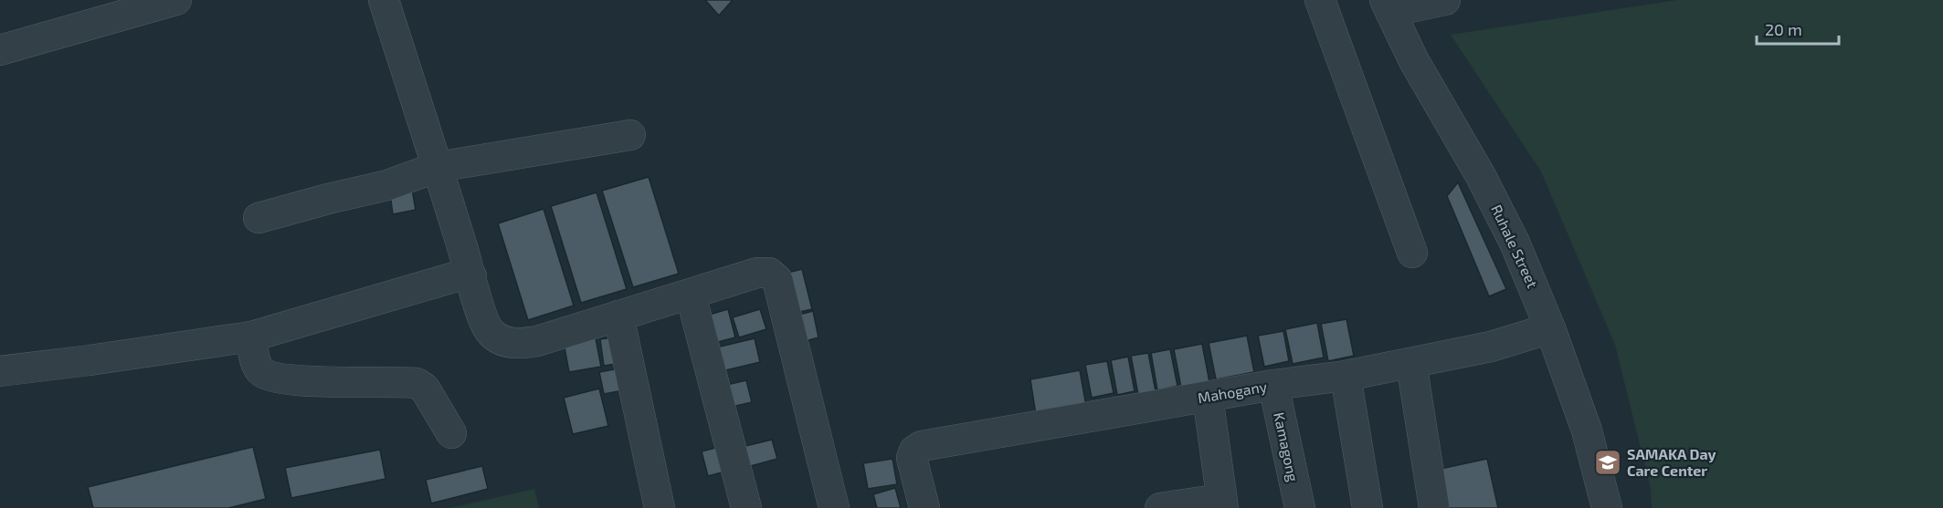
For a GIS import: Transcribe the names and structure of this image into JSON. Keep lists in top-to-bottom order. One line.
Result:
{"streets":{"street":["Ruhale Street","Mahogany","Kamagong"]},"crossings":[["Ruhale Street","Mahogany"],["Mahogany","Kamagong"]],"places":{"school or university":["SAMAKA Day Care Center"]},"scale_bar":"20 m"}
